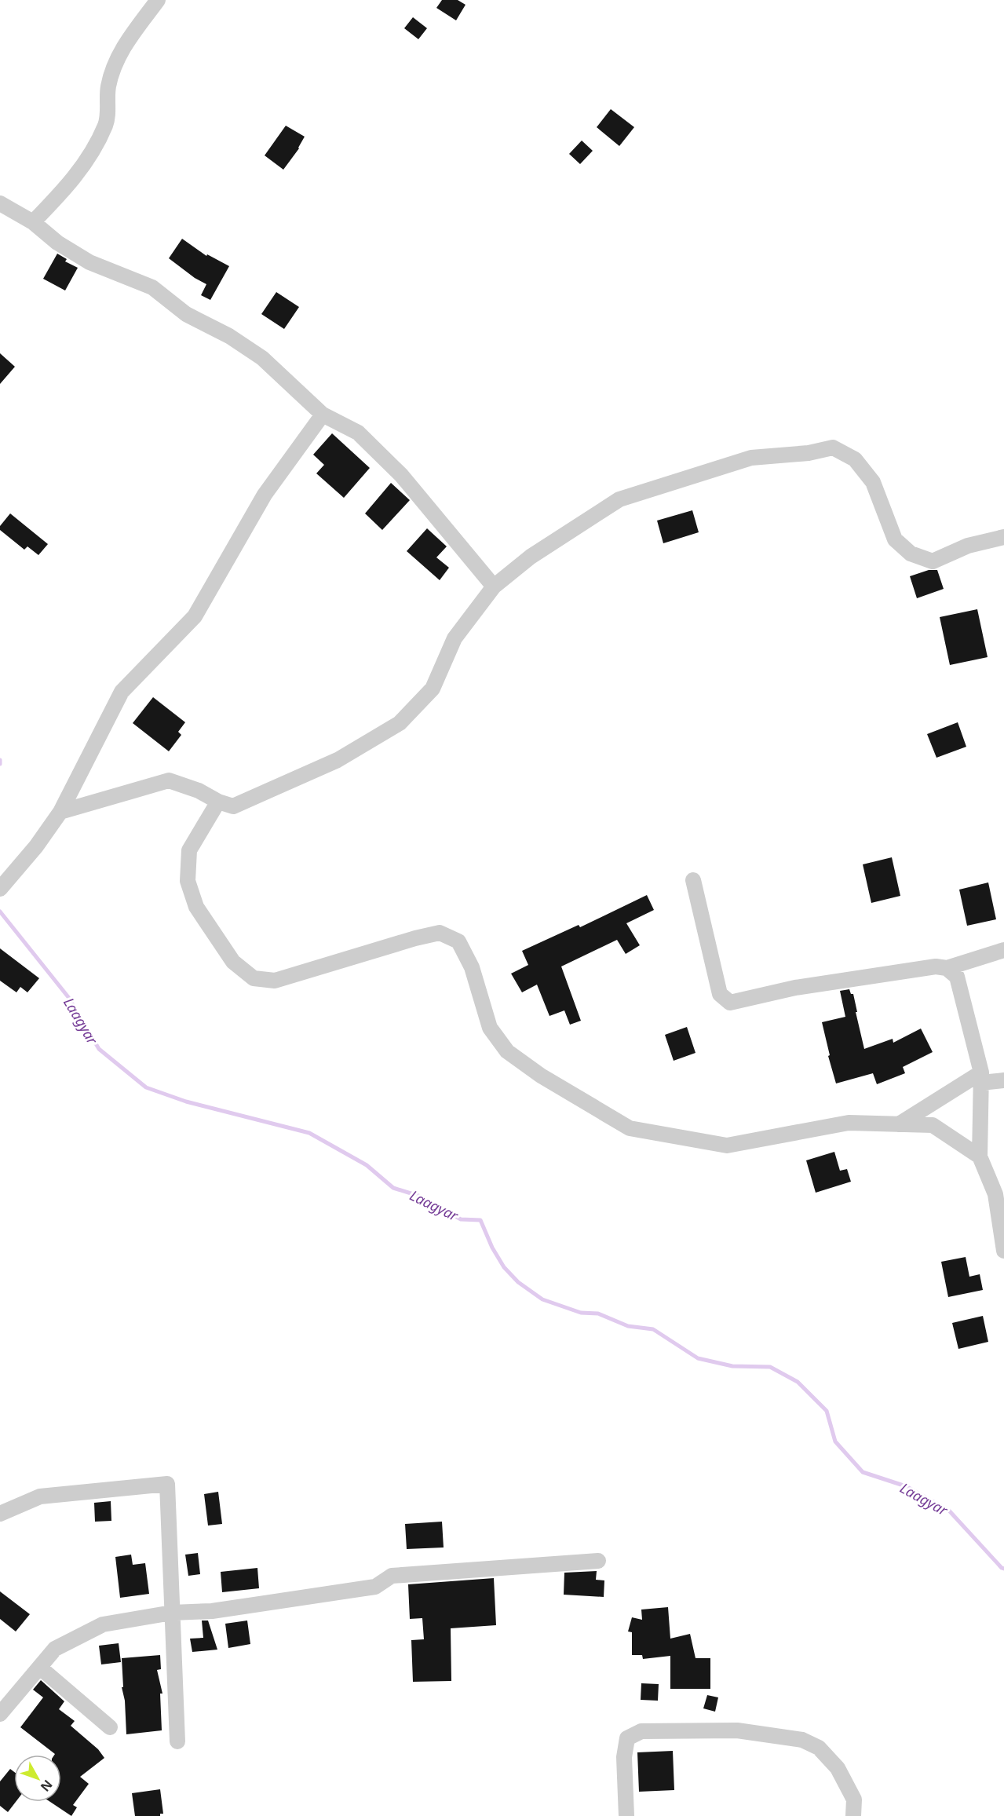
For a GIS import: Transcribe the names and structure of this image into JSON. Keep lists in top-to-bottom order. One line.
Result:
{"water":["Laagyar"],"north":"bottom right"}
